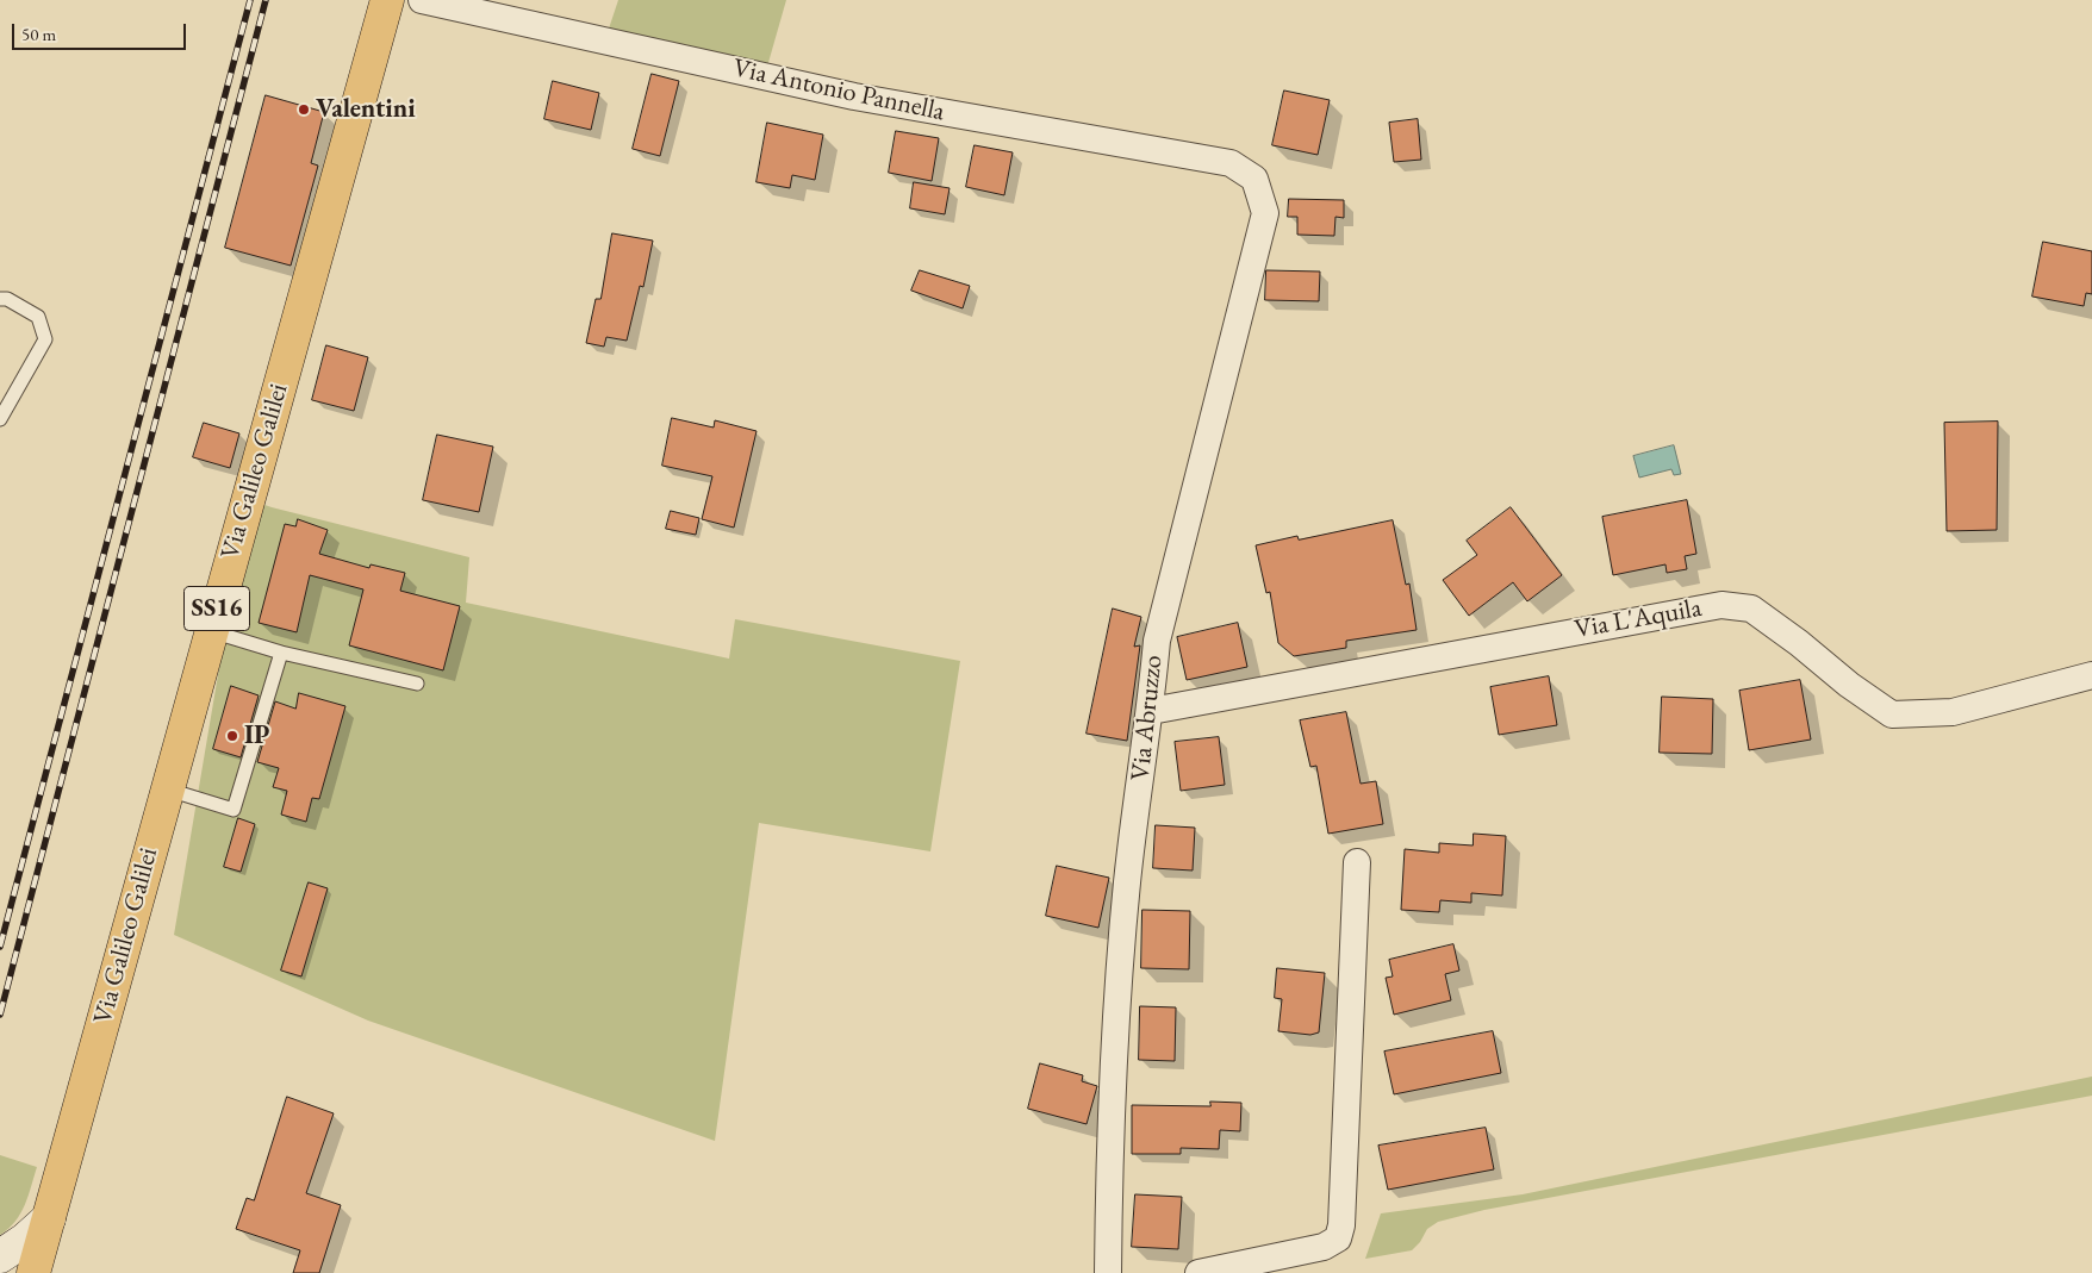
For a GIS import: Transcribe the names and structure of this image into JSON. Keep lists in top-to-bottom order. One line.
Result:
{"streets":{"main road":["Via Galileo Galilei","SS16"],"street":["Via Antonio Pannella","Via L'Aquila","Via Abruzzo"]},"crossings":[["Via Antonio Pannella","Via Abruzzo"],["Via Galileo Galilei","SS16"],["Via L'Aquila","Via Abruzzo"]],"places":["Valentini","IP"],"scale_bar":"50 m"}
